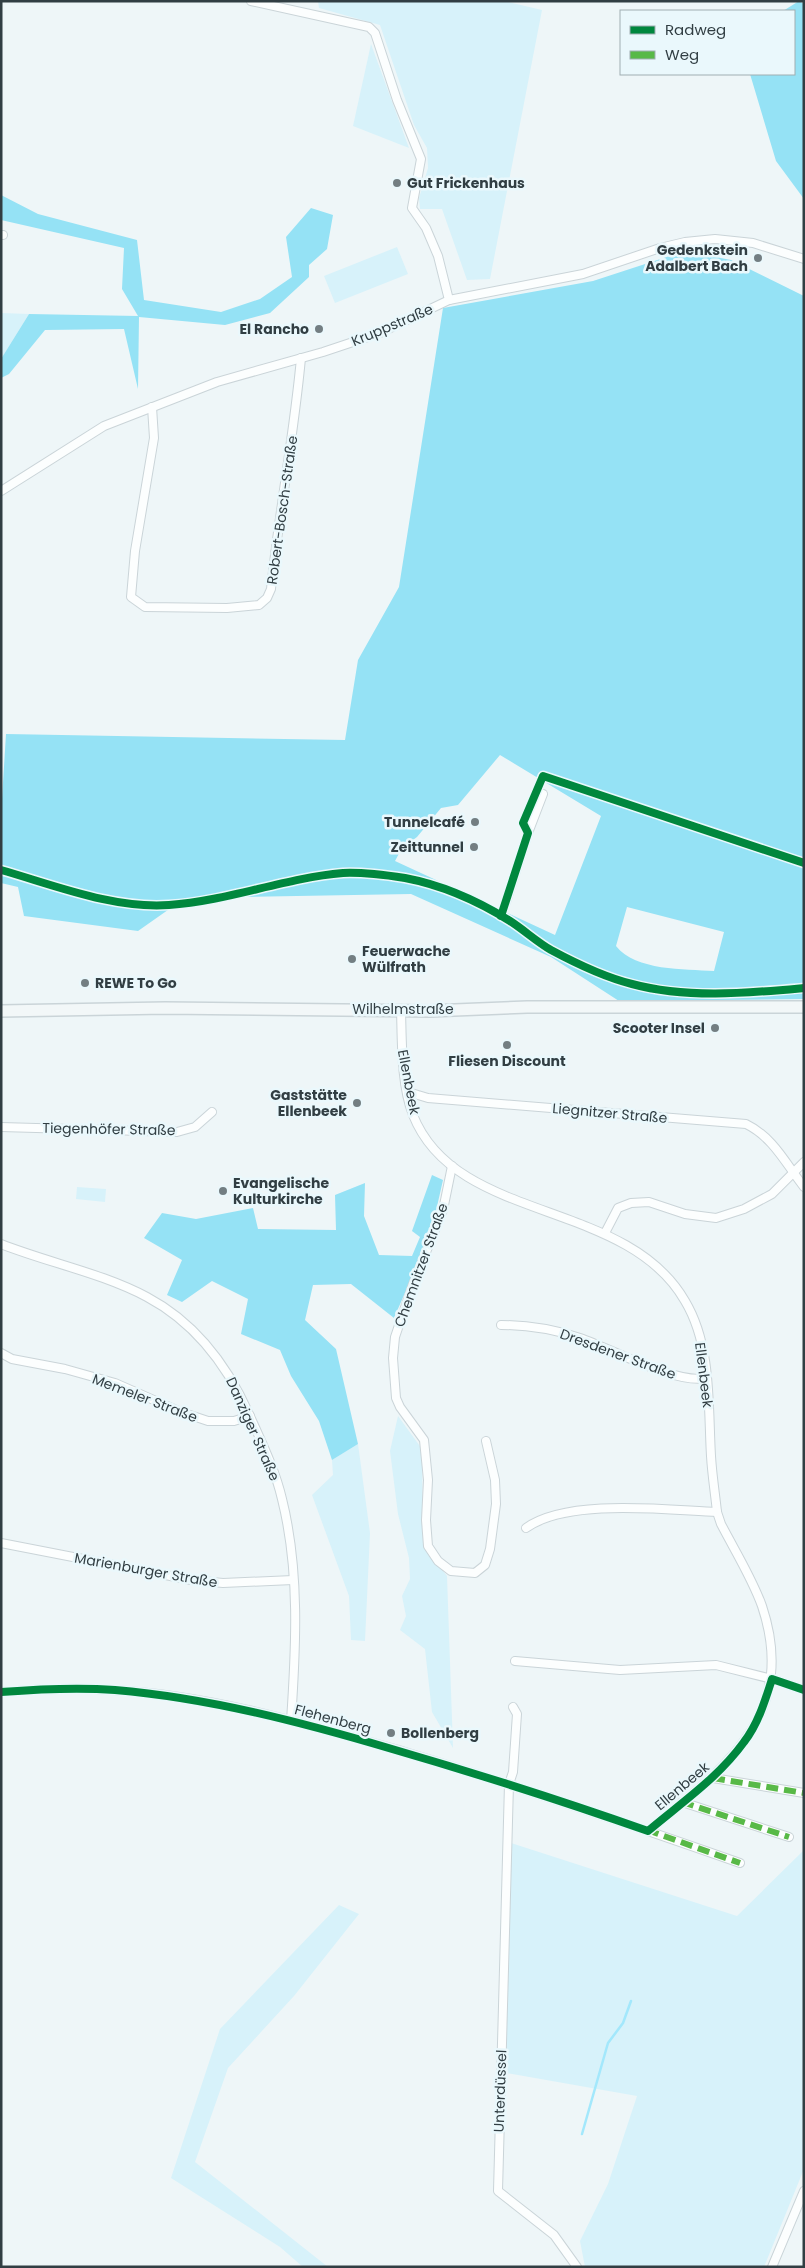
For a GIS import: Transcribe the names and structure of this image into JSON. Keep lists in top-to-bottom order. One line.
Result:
{"streets":{"main road":["Wilhelmstraße"],"street":["Kruppstraße","Robert-Bosch-Straße","Ellenbeek","Liegnitzer Straße","Tiegenhöfer Straße","Chemnitzer Straße","Dresdener Straße","Memeler Straße","Danziger Straße","Marienburger Straße","Flehenberg","Unterdüssel"]},"crossings":[["Kruppstraße","Robert-Bosch-Straße"],["Wilhelmstraße","Ellenbeek"],["Ellenbeek","Liegnitzer Straße"],["Ellenbeek","Chemnitzer Straße"],["Ellenbeek","Dresdener Straße"],["Ellenbeek","Flehenberg"],["Memeler Straße","Danziger Straße"],["Danziger Straße","Marienburger Straße"],["Danziger Straße","Flehenberg"],["Flehenberg","Unterdüssel"]],"places":["Gut Frickenhaus","Gedenkstein Adalbert Bach","El Rancho","Tunnelcafé","Zeittunnel","Feuerwache Wülfrath","REWE To Go","Scooter Insel","Fliesen Discount","Gaststätte Ellenbeek","Evangelische Kulturkirche","Bollenberg"],"legend":["Radweg","Weg"]}
